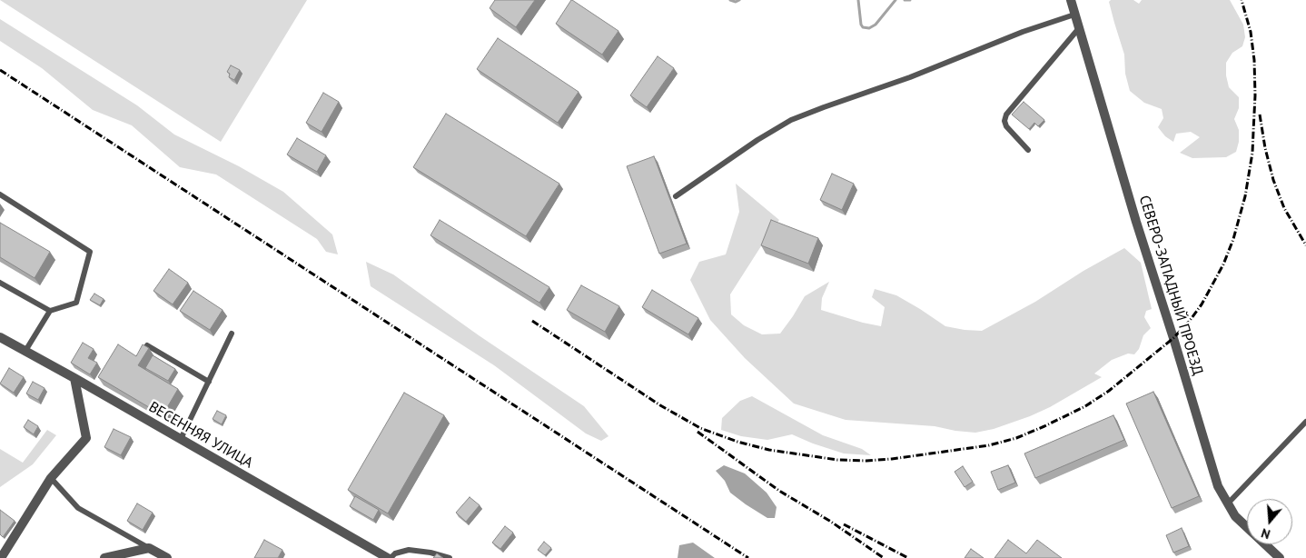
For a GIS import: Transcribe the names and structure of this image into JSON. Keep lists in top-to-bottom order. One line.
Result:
{"streets":{"street":["СЕВЕРО-ЗАПАДНЫЙ ПРОЕЗД","ВЕСЕННЯЯ УЛИЦА"]},"north":"bottom"}
